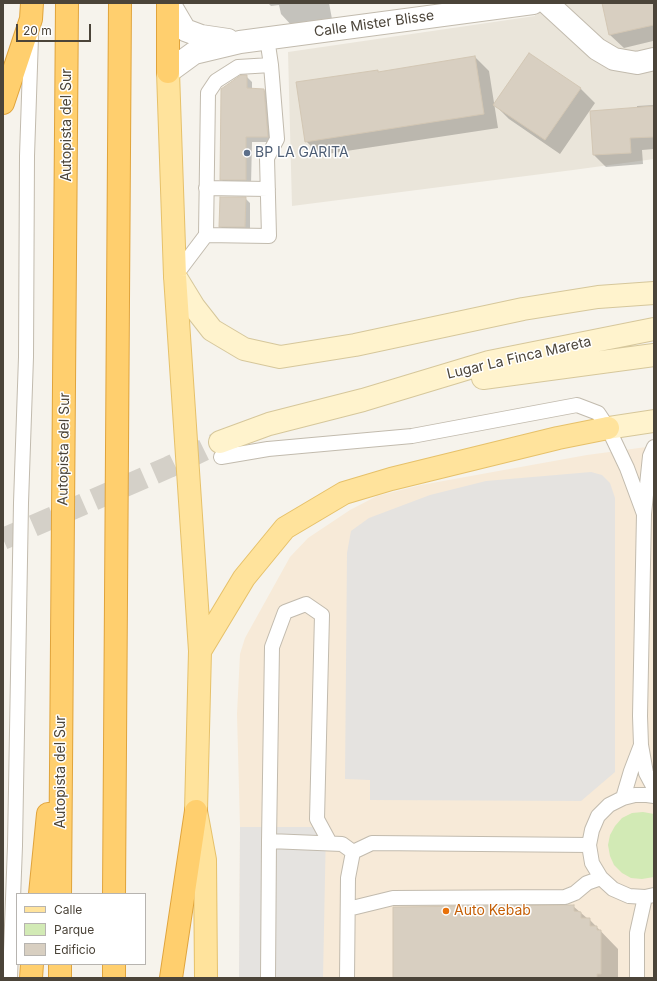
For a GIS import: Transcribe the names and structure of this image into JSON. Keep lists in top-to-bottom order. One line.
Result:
{"streets":{"highway":["Autopista del Sur"],"street":["Calle Mister Blisse","Lugar La Finca Mareta"]},"places":["BP LA GARITA","Auto Kebab"],"legend":["Calle","Parque","Edificio"],"scale_bar":"20 m"}
